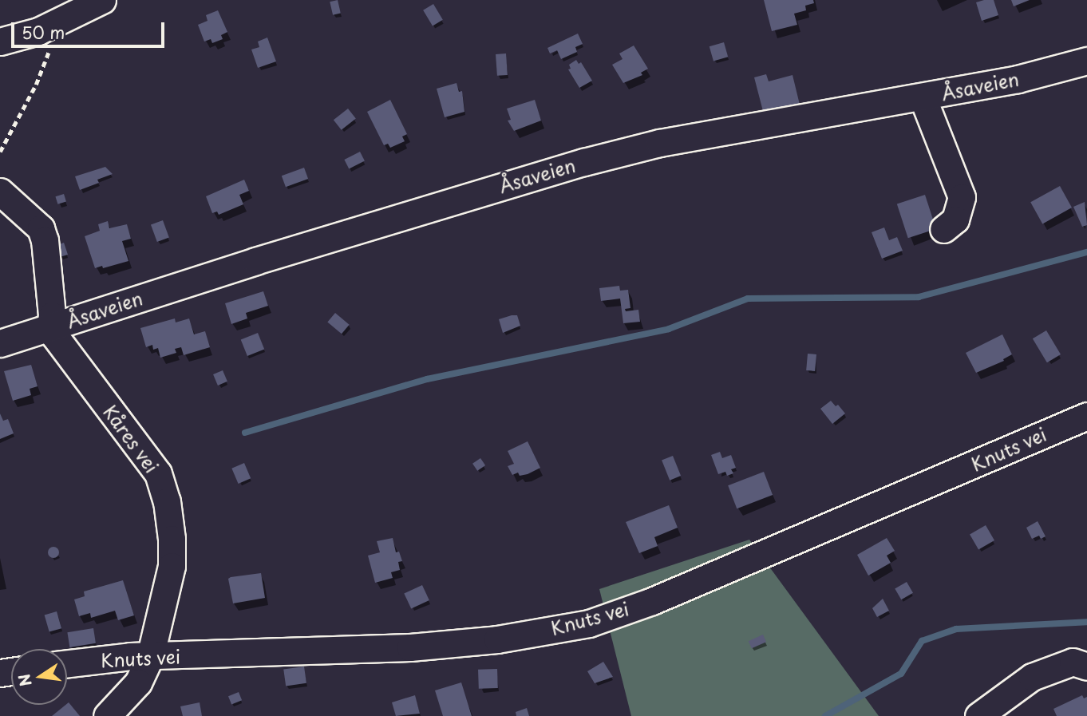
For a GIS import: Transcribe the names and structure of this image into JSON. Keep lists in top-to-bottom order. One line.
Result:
{"streets":{"street":["Åsaveien","Kåres vei","Knuts vei"]},"crossings":[["Åsaveien","Kåres vei"],["Kåres vei","Knuts vei"]],"scale_bar":"50 m","north":"left"}
